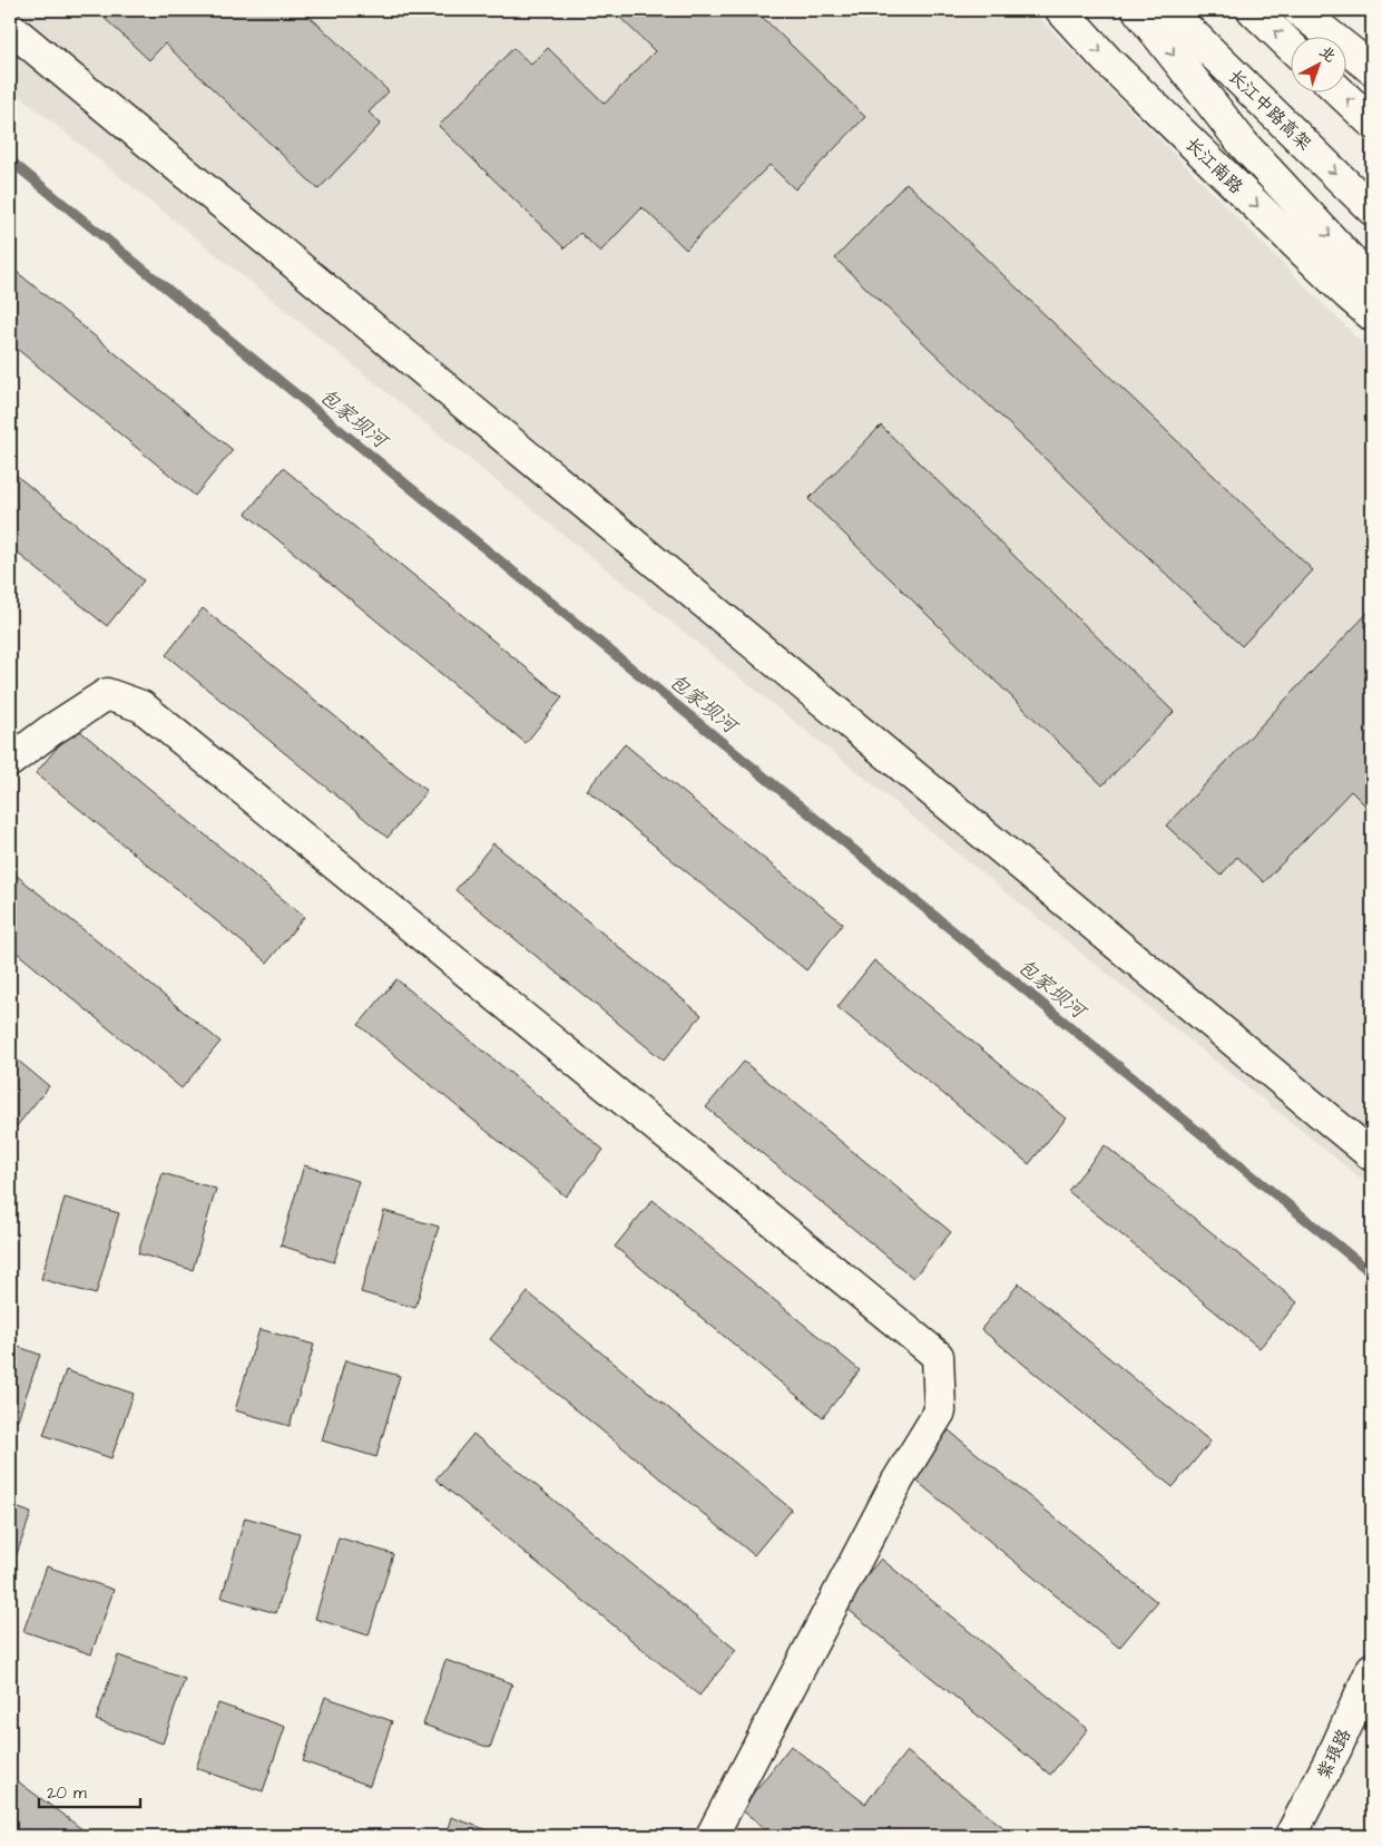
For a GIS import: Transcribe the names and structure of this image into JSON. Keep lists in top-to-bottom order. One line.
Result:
{"streets":{"main road":["长江中路高架","长江南路","紫琅路"]},"water":["包家坝河"],"scale_bar":"20 m","north":"top right"}
